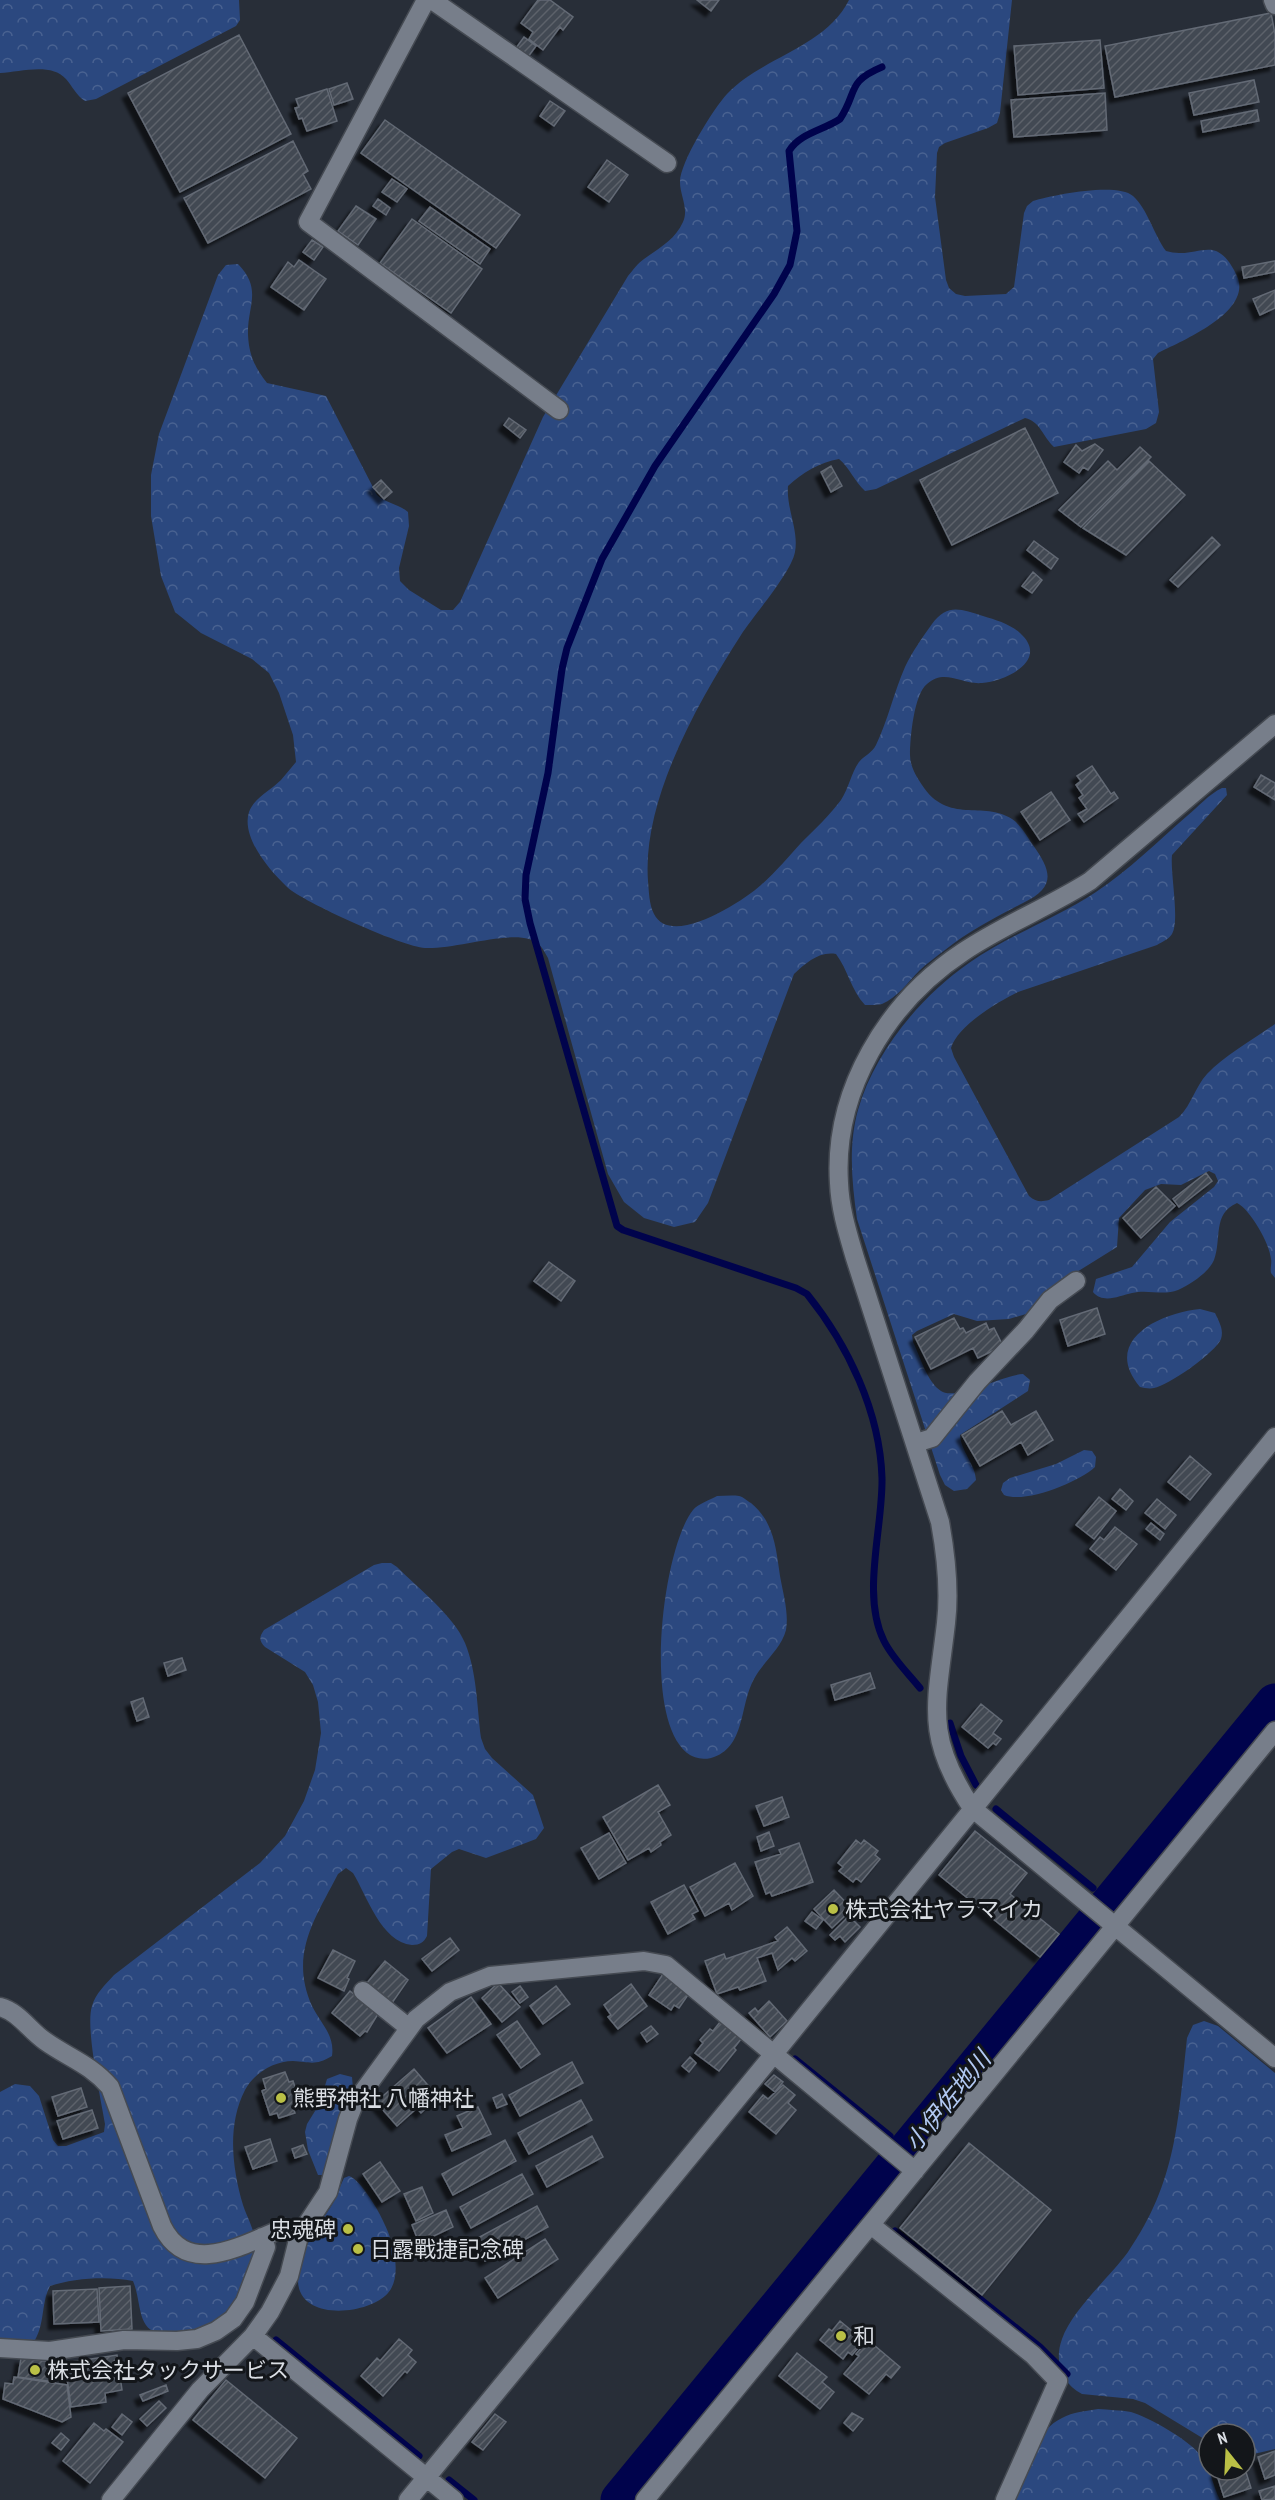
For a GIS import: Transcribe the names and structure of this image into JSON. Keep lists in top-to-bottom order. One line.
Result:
{"water":["小伊佐地川"],"places":["株式会社ヤラマイカ","熊野神社 八幡神社","忠魂碑","日露戰捷記念碑","和","株式会社タックサービス"],"north":"top"}
